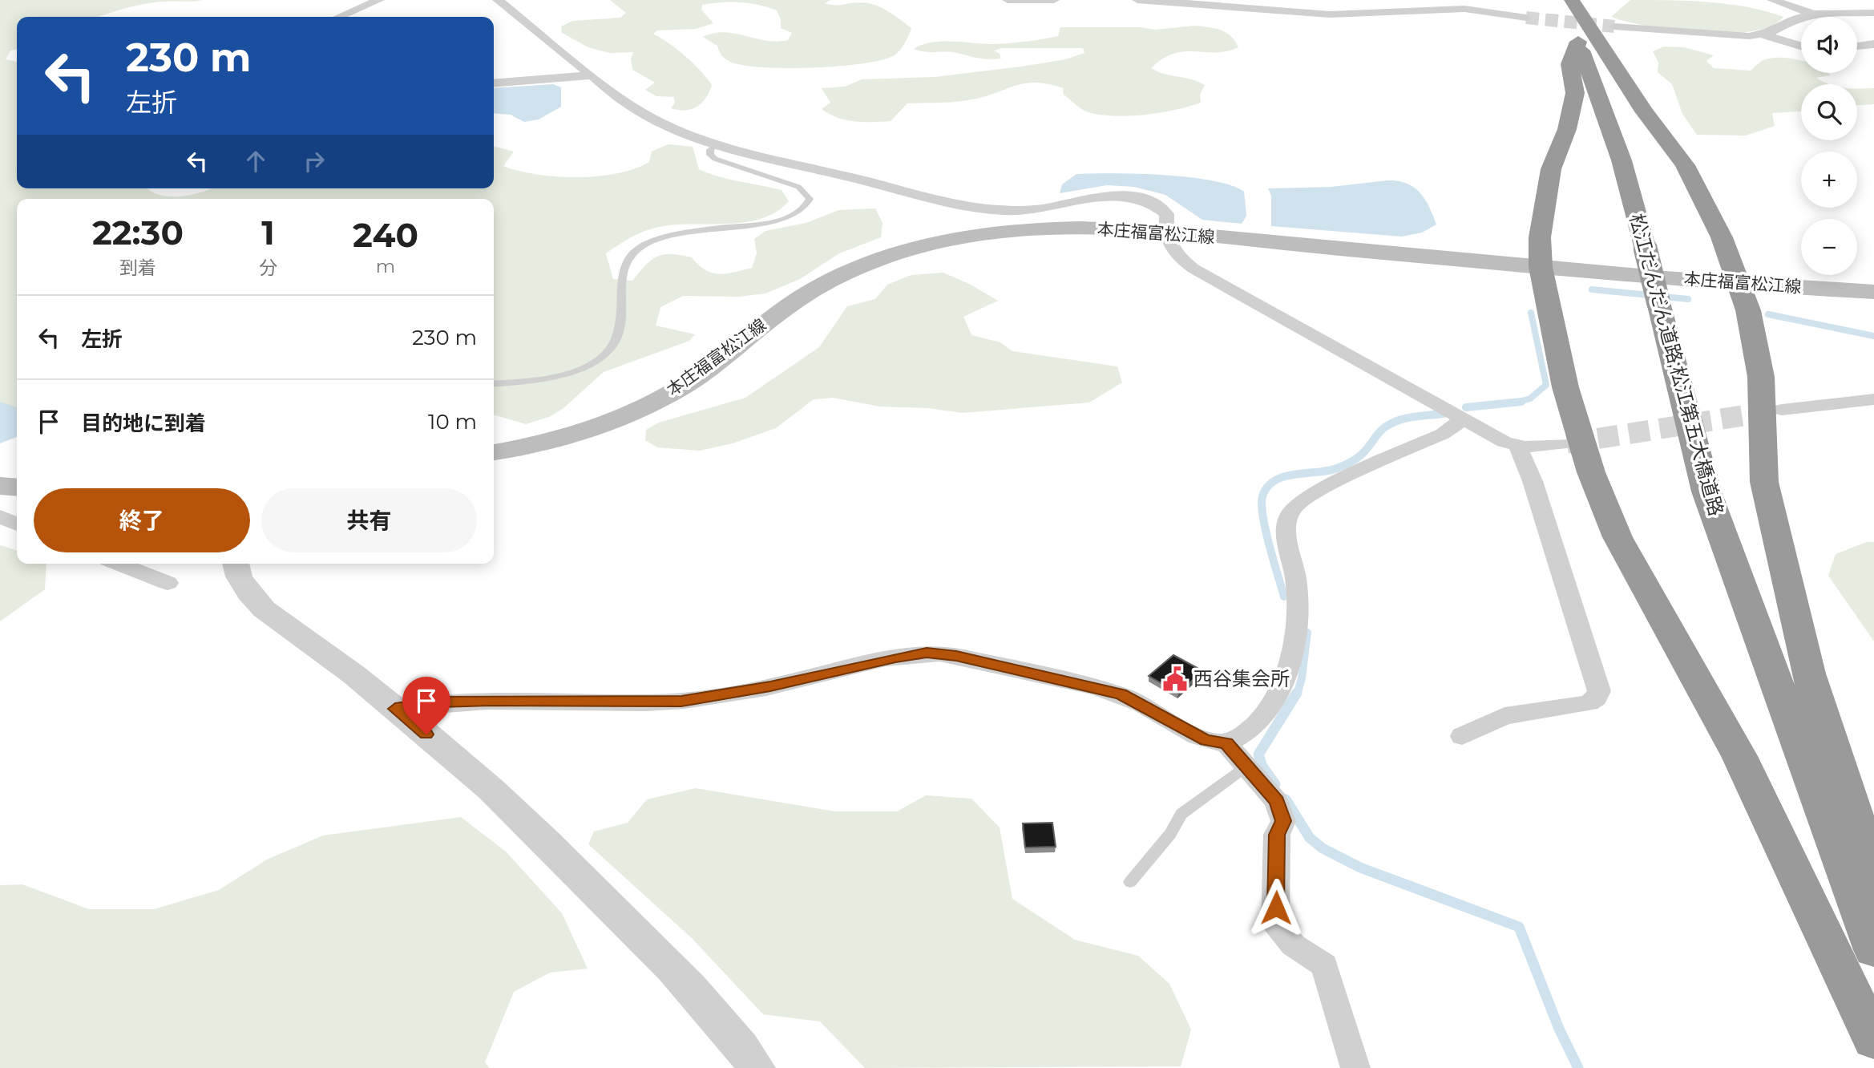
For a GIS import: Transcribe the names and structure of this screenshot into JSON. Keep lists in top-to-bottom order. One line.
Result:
{"streets":{"highway":["松江だんだん道路;松江第五大橋道路"],"main road":["本庄福富松江線"]},"places":{"public building":["西谷集会所"]},"page":{"map_buttons":["+","−"],"turn":["230 m","左折"],"eta":["22:30","到着","1","分","240","m"],"list":[{"name":"左折","value":"230 m"},{"name":"目的地に到着","value":"10 m"}],"buttons":["終了","共有"]}}
